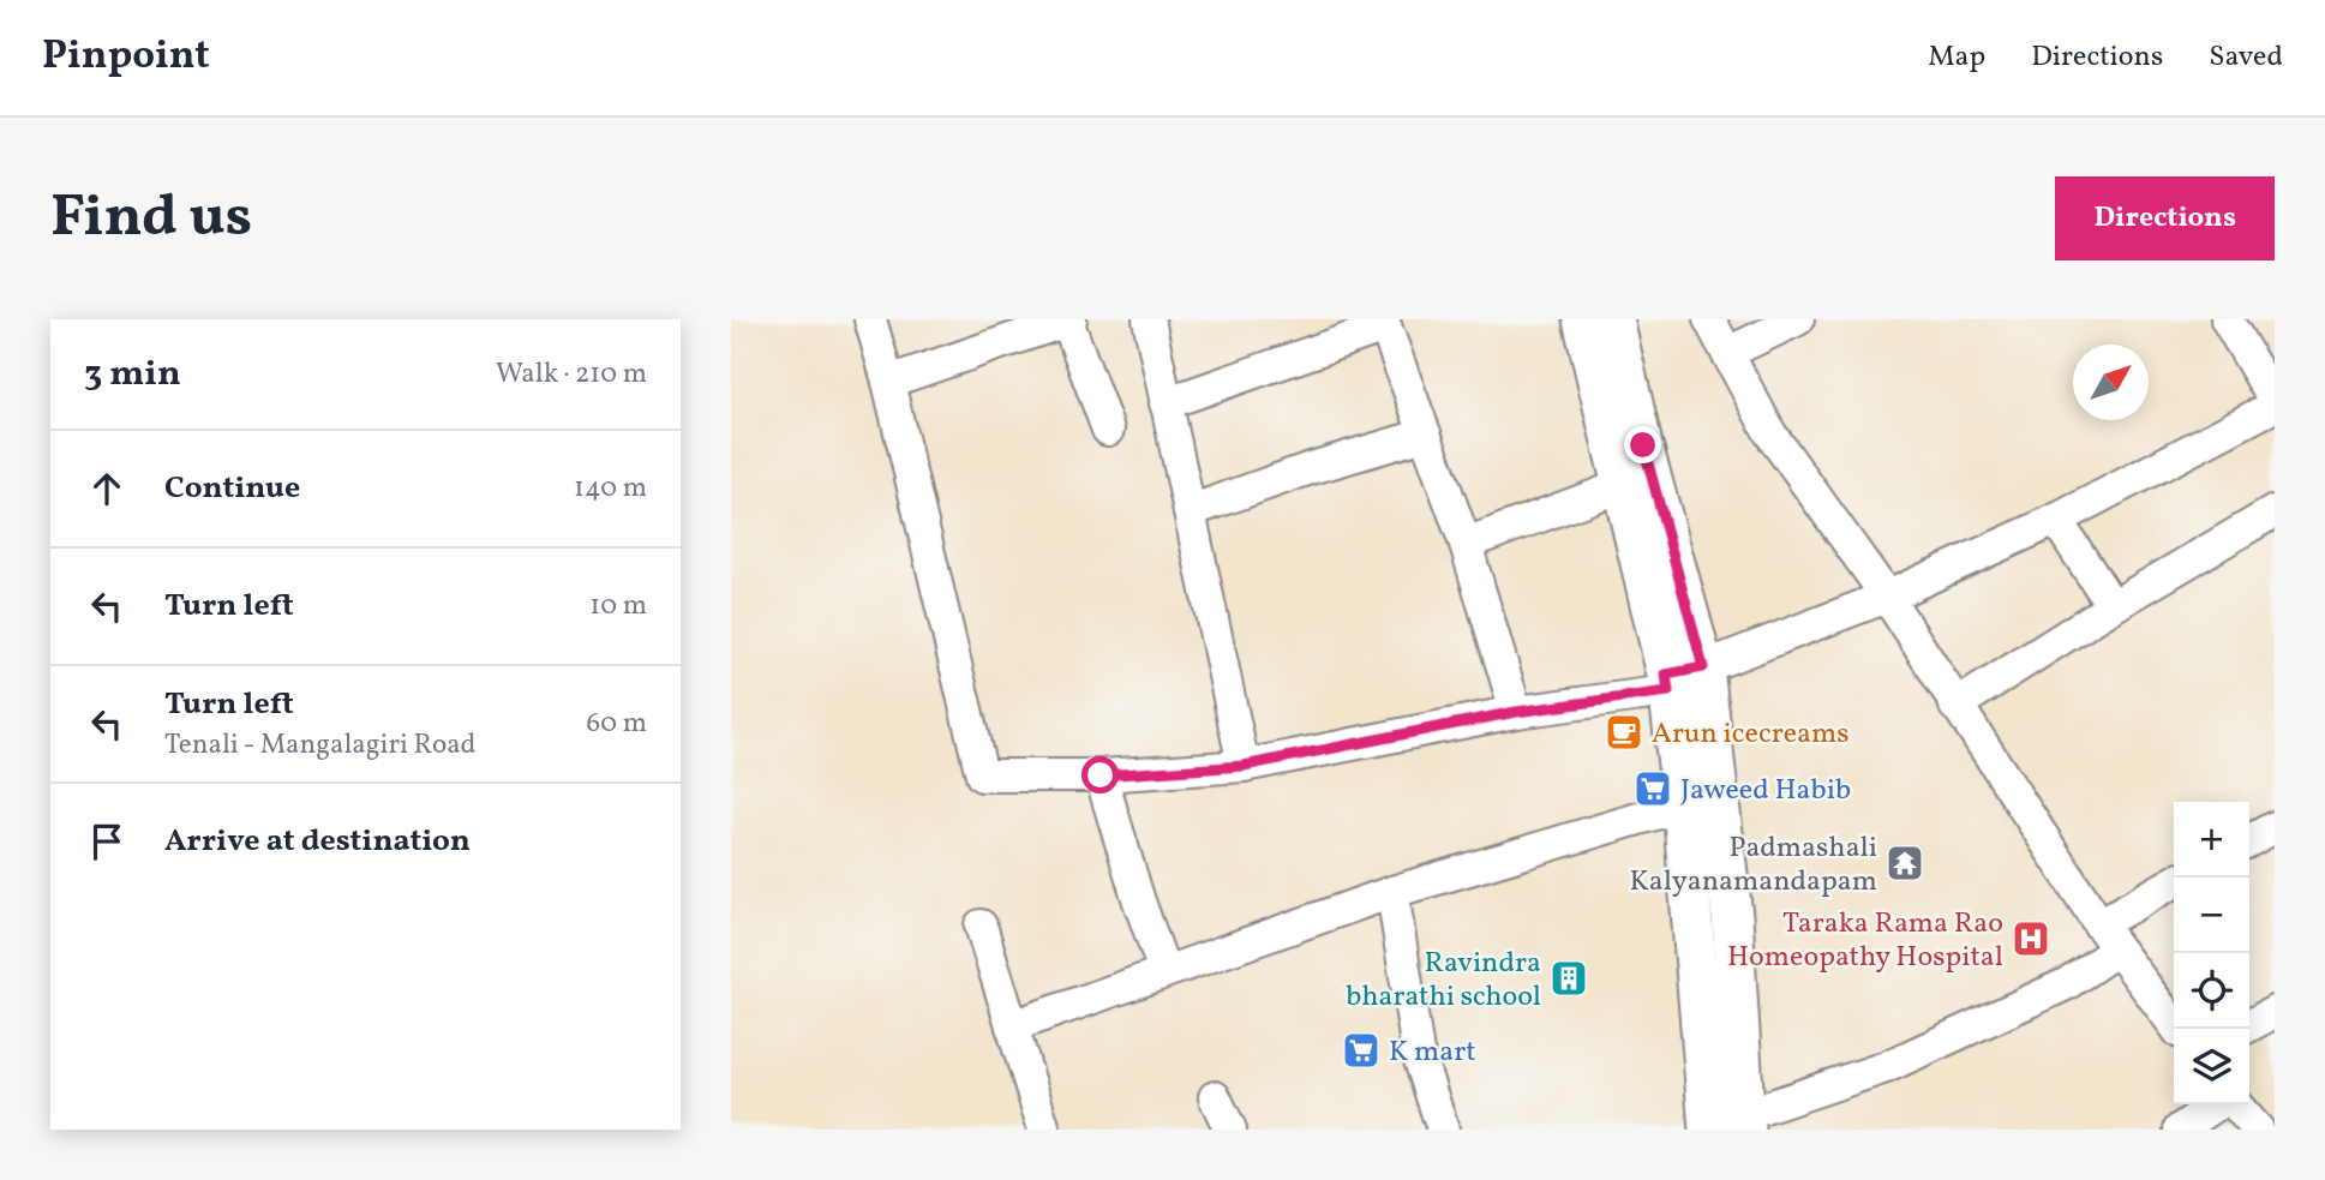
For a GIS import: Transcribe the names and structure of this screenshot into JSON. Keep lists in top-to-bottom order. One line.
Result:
{"places":{"cafe":["Arun icecreams"],"supermarket":["Jaweed Habib","K mart"],"temple":["Padmashali Kalyanamandapam"],"hospital":["Taraka Rama Rao Homeopathy Hospital"],"building":["Ravindra bharathi school"]},"north":"top right","page":{"header":"Pinpoint","nav":["Map","Directions","Saved"],"buttons":"Directions","title":"Find us","heading":["3 min","Walk · 210 m"],"list":[["Continue","140 m"],["Turn left","10 m"],["Turn left","Tenali - Mangalagiri Road","60 m"],"Arrive at destination"],"map_buttons":["+","−"]}}
